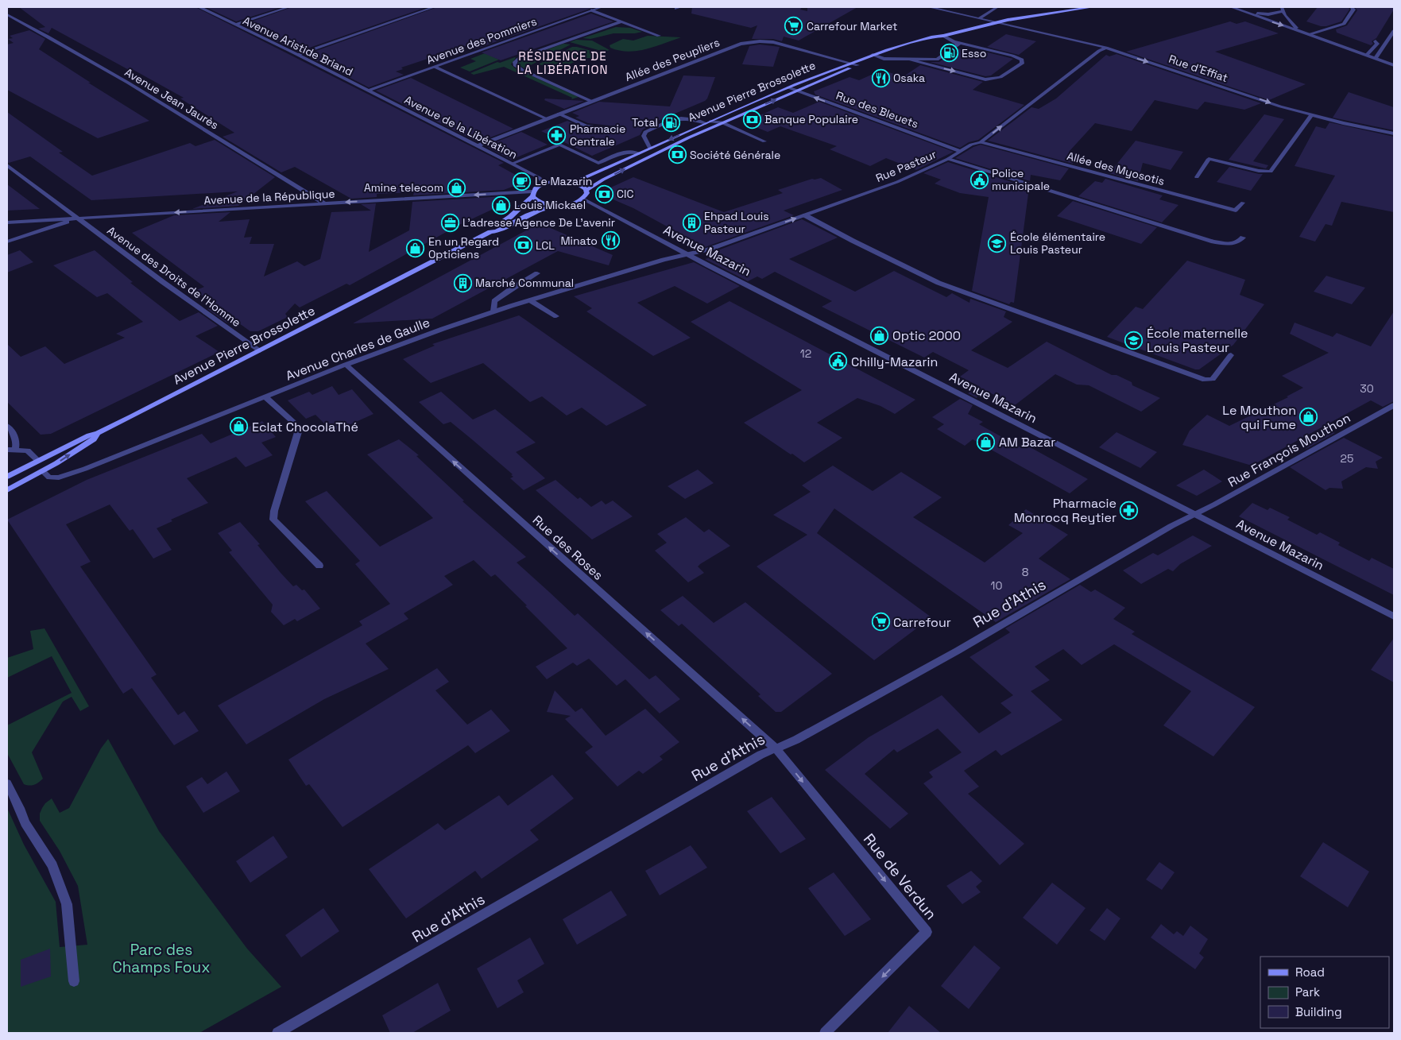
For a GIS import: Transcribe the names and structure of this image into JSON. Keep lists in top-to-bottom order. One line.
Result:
{"streets":{"main road":["Avenue Pierre Brossolette"],"street":["Avenue des Pommiers","Avenue Aristide Briand","Allée des Peupliers","Rue d'Effiat","Avenue Jean Jaurès","Rue des Bleuets","Avenue de la Libération","Rue Pasteur","Allée des Myosotis","Avenue de la République","Avenue Mazarin","Avenue des Droits de l'Homme","Avenue Charles de Gaulle","Rue François Mouthon","Rue des Roses","Rue d'Athis","Rue de Verdun"]},"crossings":[["Avenue des Pommiers","Avenue Aristide Briand"],["Avenue des Pommiers","Avenue de la Libération"],["Avenue Aristide Briand","Avenue de la Libération"],["Allée des Peupliers","Avenue Pierre Brossolette"],["Allée des Peupliers","Avenue de la Libération"],["Rue d'Effiat","Avenue Pierre Brossolette"],["Rue d'Effiat","Rue Pasteur"],["Avenue Pierre Brossolette","Rue des Bleuets"],["Avenue Pierre Brossolette","Avenue de la Libération"],["Avenue Pierre Brossolette","Avenue de la République"],["Avenue Pierre Brossolette","Avenue des Droits de l'Homme"],["Avenue Jean Jaurès","Avenue de la République"],["Rue des Bleuets","Rue Pasteur"],["Rue Pasteur","Allée des Myosotis"],["Rue Pasteur","Avenue Mazarin"],["Rue Pasteur","Avenue Charles de Gaulle"],["Avenue de la République","Avenue des Droits de l'Homme"],["Avenue Mazarin","Avenue Charles de Gaulle"],["Avenue Mazarin","Rue François Mouthon"],["Avenue Mazarin","Rue d'Athis"],["Avenue Charles de Gaulle","Rue des Roses"],["Rue François Mouthon","Rue d'Athis"],["Rue des Roses","Rue d'Athis"],["Rue des Roses","Rue de Verdun"],["Rue d'Athis","Rue de Verdun"]],"one_way":["Rue d'Effiat","Rue des Bleuets","Rue Pasteur","Avenue de la République","Rue des Roses"],"districts":["RÉSIDENCE DE LA LIBÉRATION"],"parks":["Parc des Champs Foux"],"places":{"supermarket":["Carrefour Market","Carrefour"],"fuel station":["Esso","Total"],"restaurant":["Osaka","Minato"],"bank":["Banque Populaire","Société Générale","CIC","LCL"],"pharmacy":["Pharmacie Centrale","Pharmacie Monrocq Reytier"],"public building":["Police municipale","Chilly-Mazarin"],"cafe":["Le Mazarin"],"shop":["Amine telecom","Louis Mickael","En un Regard Opticiens","Optic 2000","Le Mouthon qui Fume","Eclat ChocolaThé","AM Bazar"],"office":["L'adresse Agence De L'avenir"],"building":["Ehpad Louis Pasteur","Marché Communal"],"school or university":["École élémentaire Louis Pasteur","École maternelle Louis Pasteur"]},"house_numbers":["12","30","25","8","10"],"legend":["Road","Park","Building"]}
